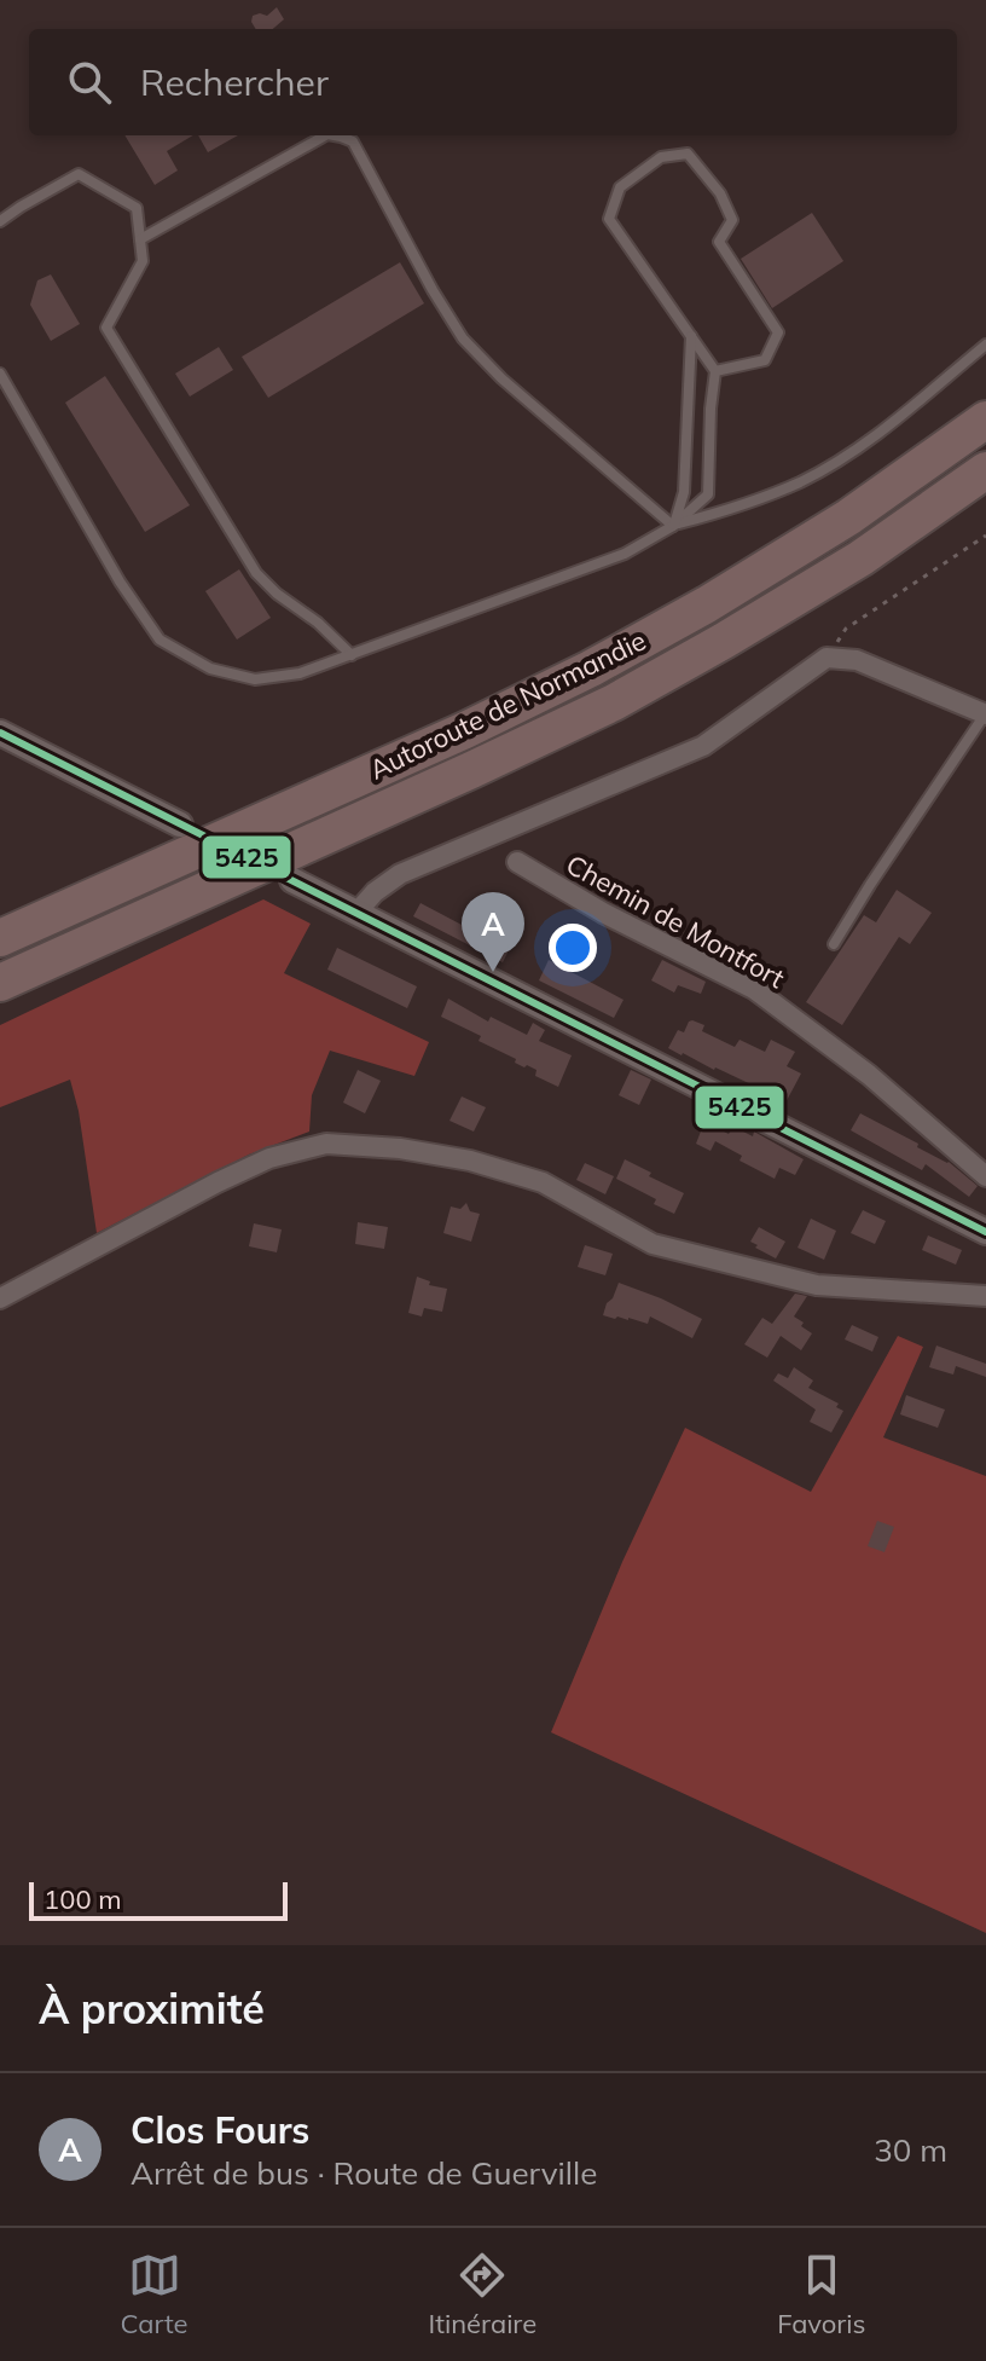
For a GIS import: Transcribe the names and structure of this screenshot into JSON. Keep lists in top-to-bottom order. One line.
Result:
{"streets":{"highway":["Autoroute de Normandie"],"street":["Chemin de Montfort"]},"lines":["transit line 5425"],"scale_bar":"100 m","page":{"search":"Rechercher","pins":"A","scale":"100 m","heading":"À proximité","list":[{"mark":"A","name":"Clos Fours","note":"Arrêt de bus · Route de Guerville","value":"30 m"}],"nav":["Carte","Itinéraire","Favoris"]}}
